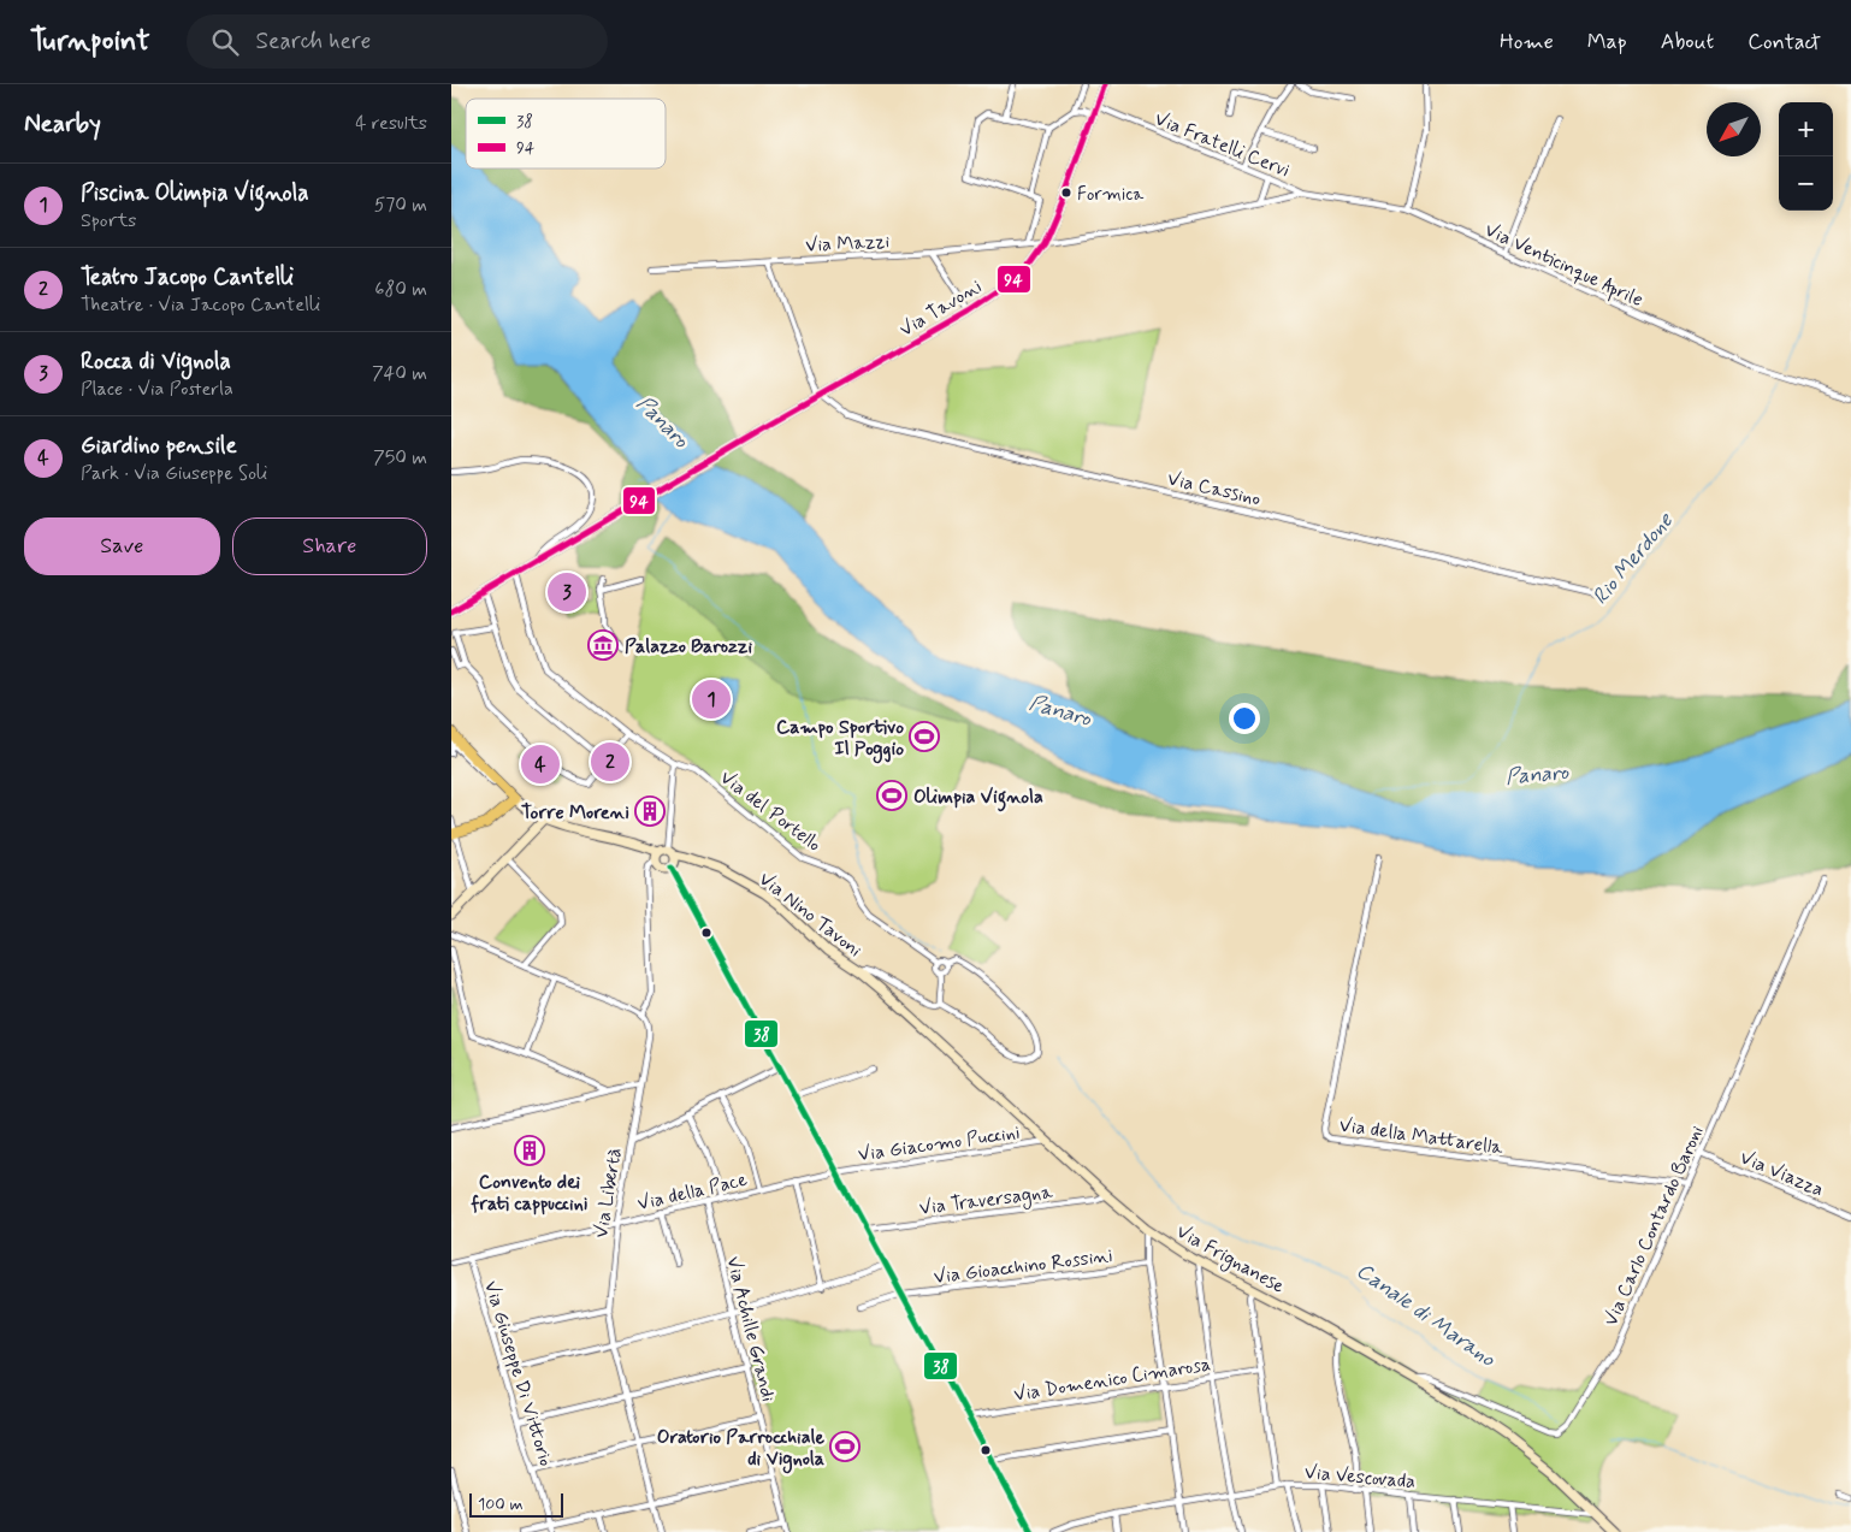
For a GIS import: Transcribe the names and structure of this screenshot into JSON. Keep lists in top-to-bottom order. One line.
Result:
{"streets":{"main road":["Via Tavoni","Via Nino Tavoni","Via Frignanese"],"street":["Via Fratelli Cervi","Via Mazzi","Via Venticinque Aprile","Via Cassino","Via del Portello","Via della Mattarella","Via Giacomo Puccini","Via Viazza","Via della Pace","Via Libertà","Via Traversagna","Via Carlo Contardo Baroni","Via Gioacchino Rossini","Via Achille Grandi","Via Giuseppe Di Vittorio","Via Domenico Cimarosa","Via Vescovada"]},"crossings":[["Via Fratelli Cervi","Via Venticinque Aprile"],["Via Fratelli Cervi","Via Tavoni"],["Via Mazzi","Via Venticinque Aprile"],["Via Mazzi","Via Tavoni"],["Via Venticinque Aprile","Via Tavoni"],["Via Tavoni","Via Cassino"],["Via Tavoni","Via del Portello"],["Via Nino Tavoni","Via Libertà"],["Via Nino Tavoni","Via Frignanese"],["Via della Mattarella","Via Carlo Contardo Baroni"],["Via Giacomo Puccini","Via della Pace"],["Via Giacomo Puccini","Via Frignanese"],["Via Viazza","Via Carlo Contardo Baroni"],["Via della Pace","Via Libertà"],["Via della Pace","Via Achille Grandi"],["Via della Pace","Via Giuseppe Di Vittorio"],["Via Traversagna","Via Frignanese"],["Via Carlo Contardo Baroni","Via Frignanese"],["Via Frignanese","Via Vescovada"]],"water":["Panaro","Rio Merdone","Canale di Marano"],"places":{"other":["Formica"],"museum":["Palazzo Barozzi"],"sports":["Campo Sportivo Il Poggio","Olimpia Vignola","Oratorio Parrocchiale di Vignola"],"building":["Torre Moreni","Convento dei frati cappuccini"]},"lines":["transit line 94","transit line 38"],"legend":["38","94"],"scale_bar":"100 m","north":"bottom left","page":{"header":"Turnpoint","search":"Search here","nav":["Home","Map","About","Contact"],"heading":["Nearby","4 results"],"map_buttons":["+","−"],"list":[{"mark":"1","name":"Piscina Olimpia Vignola","note":"Sports","value":"570 m"},{"mark":"2","name":"Teatro Jacopo Cantelli","note":"Theatre · Via Jacopo Cantelli","value":"680 m"},{"mark":"3","name":"Rocca di Vignola","note":"Place · Via Posterla","value":"740 m"},{"mark":"4","name":"Giardino pensile","note":"Park · Via Giuseppe Soli","value":"750 m"}],"buttons":["Save","Share"],"pins":["3","1","2","4"],"scale":"100 m"}}
